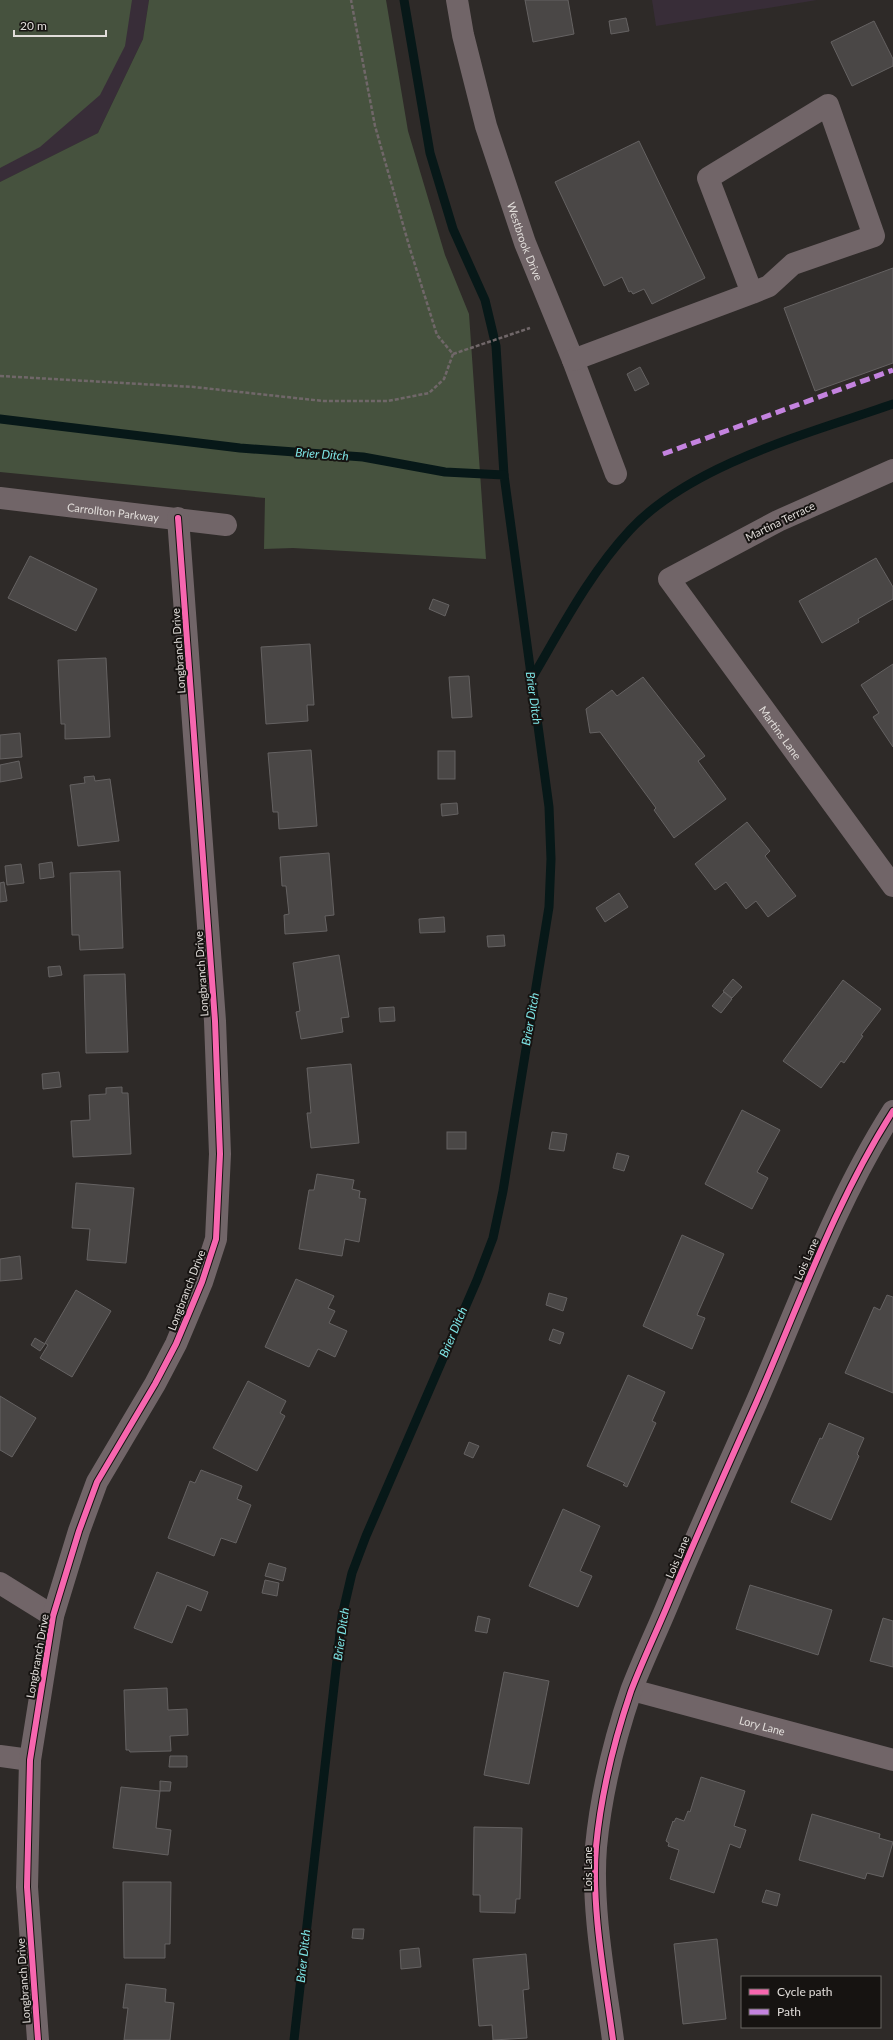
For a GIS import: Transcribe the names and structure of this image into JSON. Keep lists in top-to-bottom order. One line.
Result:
{"streets":{"street":["Westbrook Drive","Carrollton Parkway","Martina Terrace","Longbranch Drive","Martins Lane","Lois Lane","Lory Lane"]},"crossings":[["Carrollton Parkway","Longbranch Drive"],["Martina Terrace","Martins Lane"],["Lois Lane","Lory Lane"]],"water":["Brier Ditch"],"legend":["Cycle path","Path"],"scale_bar":"20 m"}
